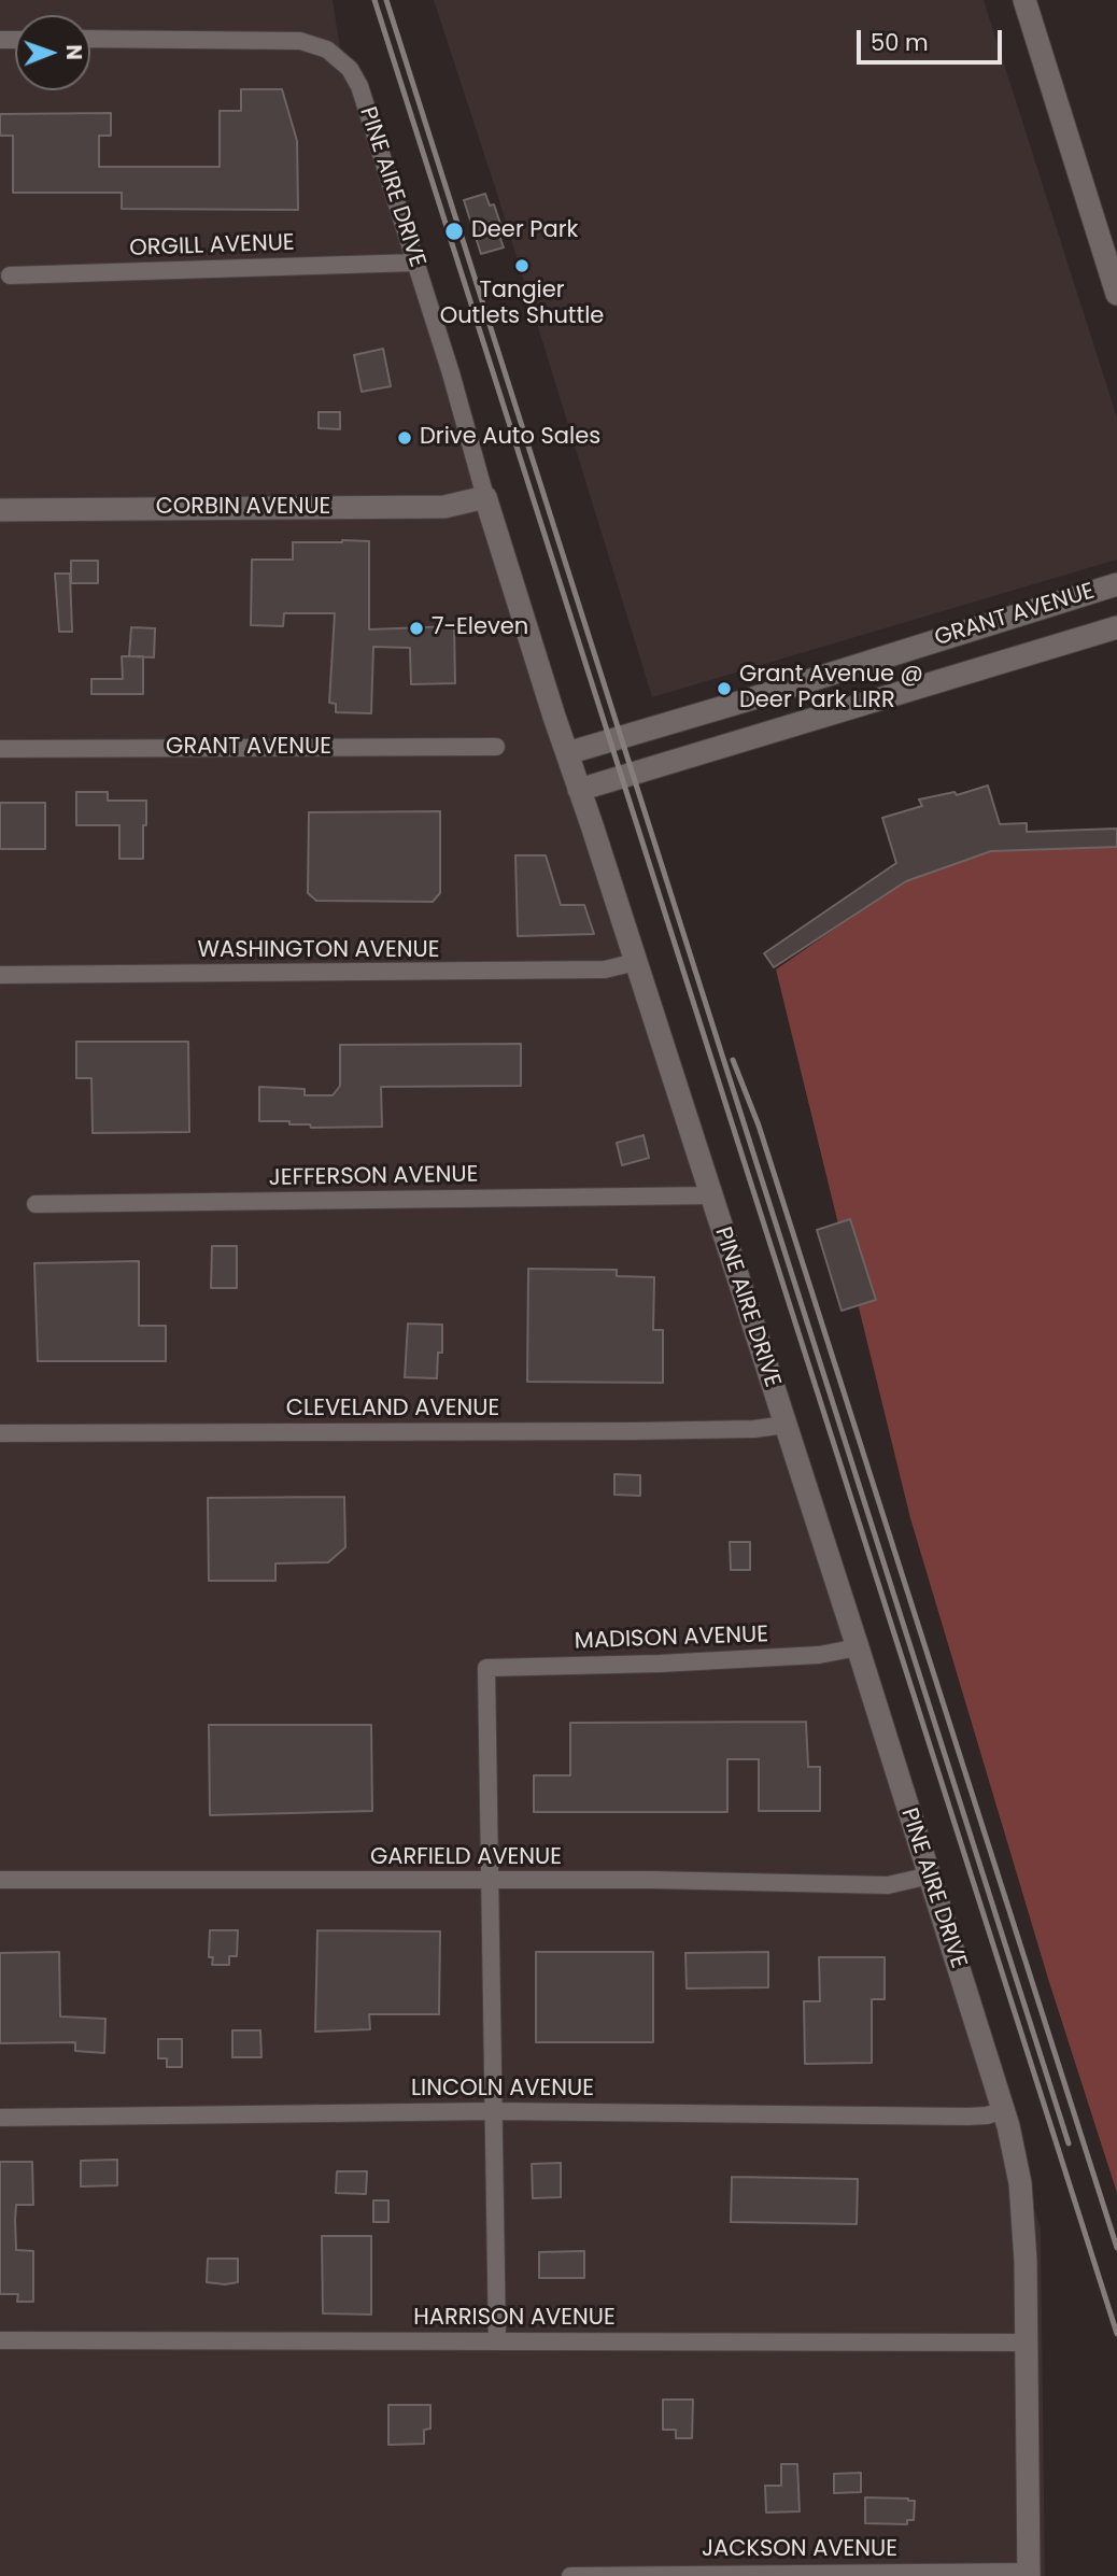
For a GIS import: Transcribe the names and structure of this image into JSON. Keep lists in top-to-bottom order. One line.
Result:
{"streets":{"street":["PINE AIRE DRIVE","ORGILL AVENUE","CORBIN AVENUE","GRANT AVENUE","WASHINGTON AVENUE","JEFFERSON AVENUE","CLEVELAND AVENUE","MADISON AVENUE","GARFIELD AVENUE","LINCOLN AVENUE","HARRISON AVENUE","JACKSON AVENUE"]},"crossings":[["PINE AIRE DRIVE","ORGILL AVENUE"],["PINE AIRE DRIVE","CORBIN AVENUE"],["PINE AIRE DRIVE","GRANT AVENUE"],["PINE AIRE DRIVE","WASHINGTON AVENUE"],["PINE AIRE DRIVE","JEFFERSON AVENUE"],["PINE AIRE DRIVE","CLEVELAND AVENUE"],["PINE AIRE DRIVE","MADISON AVENUE"],["PINE AIRE DRIVE","GARFIELD AVENUE"],["PINE AIRE DRIVE","LINCOLN AVENUE"],["PINE AIRE DRIVE","HARRISON AVENUE"],["PINE AIRE DRIVE","JACKSON AVENUE"],["MADISON AVENUE","GARFIELD AVENUE"]],"places":["Deer Park","Tangier Outlets Shuttle","Drive Auto Sales","7-Eleven","Grant Avenue @ Deer Park LIRR"],"scale_bar":"50 m","north":"right"}
